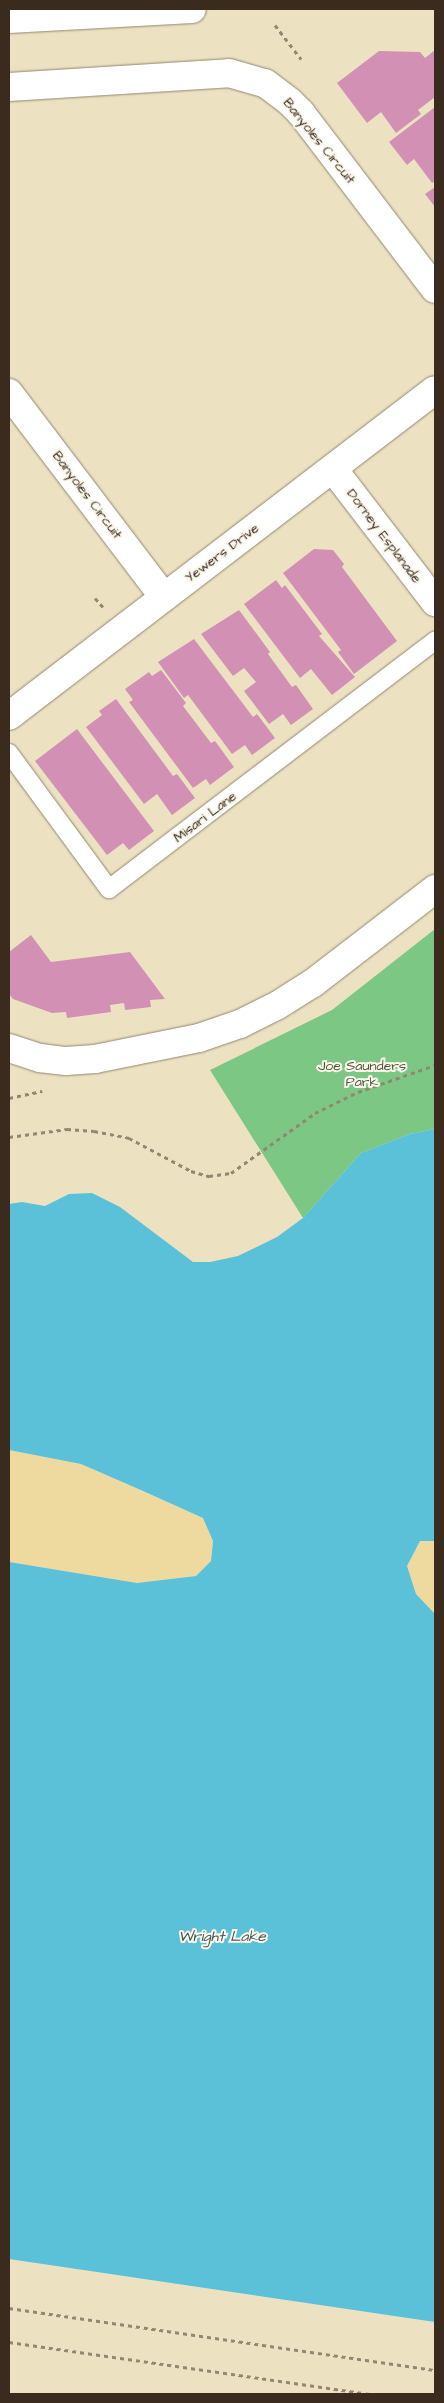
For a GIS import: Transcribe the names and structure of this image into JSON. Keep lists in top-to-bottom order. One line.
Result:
{"streets":{"street":["Banyoles Circuit","Dorney Esplanade","Yewers Drive"],"lane":["Misari Lane"]},"crossings":[["Banyoles Circuit","Yewers Drive"],["Dorney Esplanade","Yewers Drive"]],"water":["Wright Lake"],"parks":["Joe Saunders Park"]}
